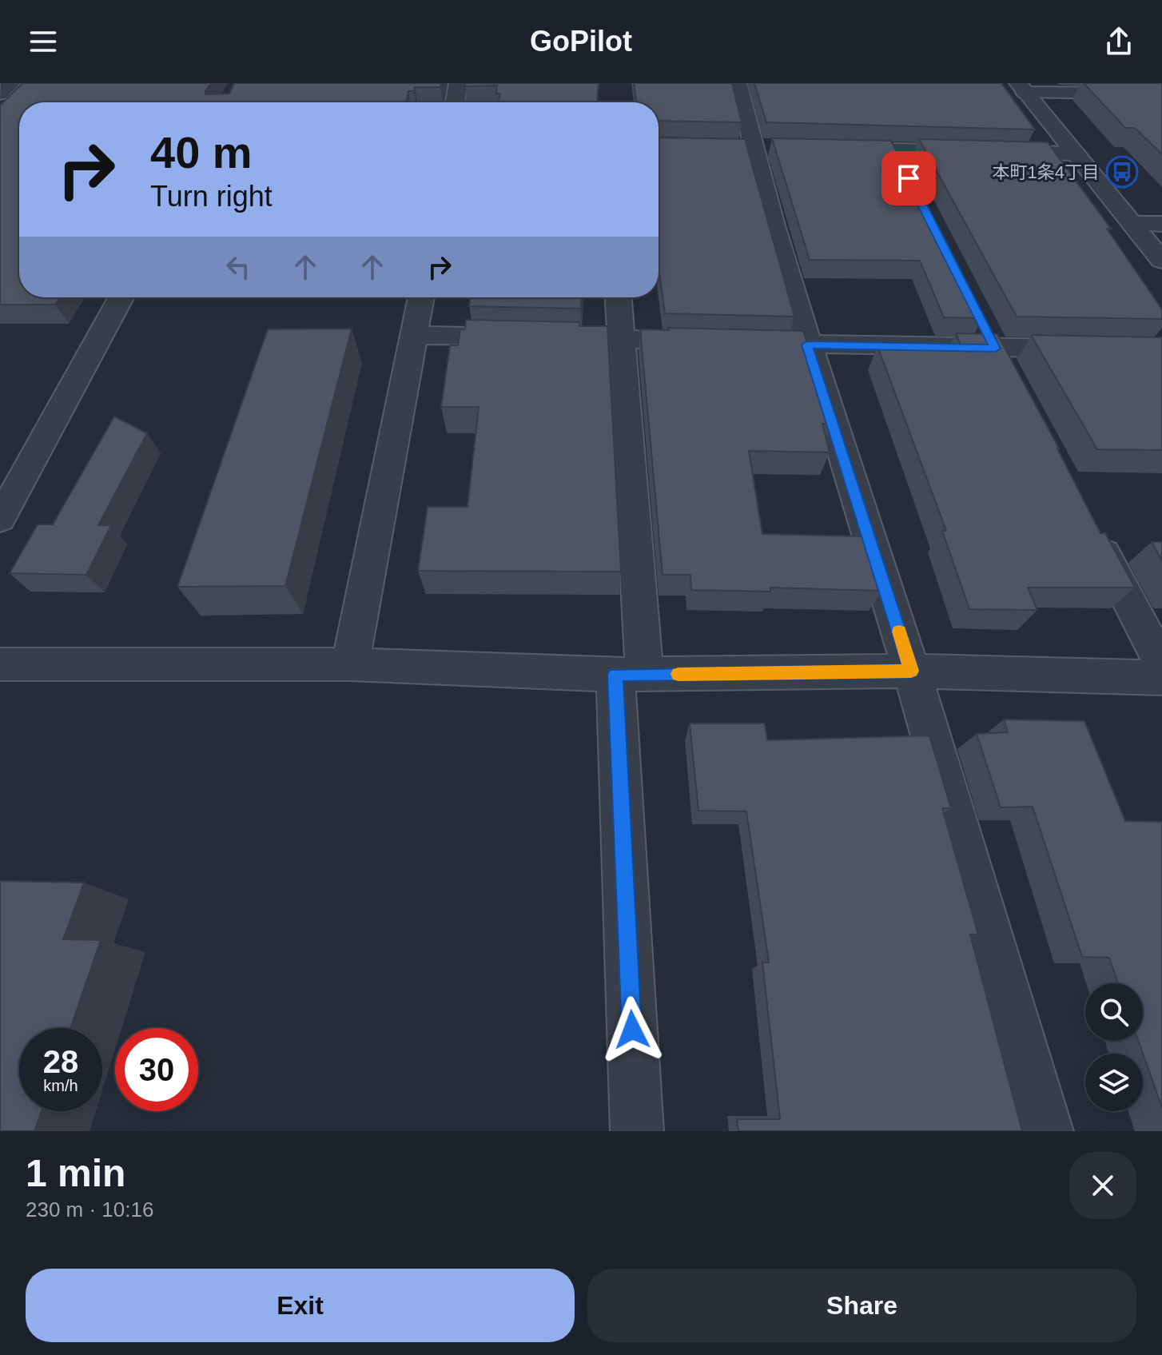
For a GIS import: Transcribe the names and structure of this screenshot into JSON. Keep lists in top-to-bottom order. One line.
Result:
{"places":{"bus stop":["本町1条4丁目"]},"page":{"header":"GoPilot","turn":["40 m","Turn right"],"speed":"28 km/h","limit":"30","heading":["1 min","230 m · 10:16"],"buttons":["Exit","Share"]}}
